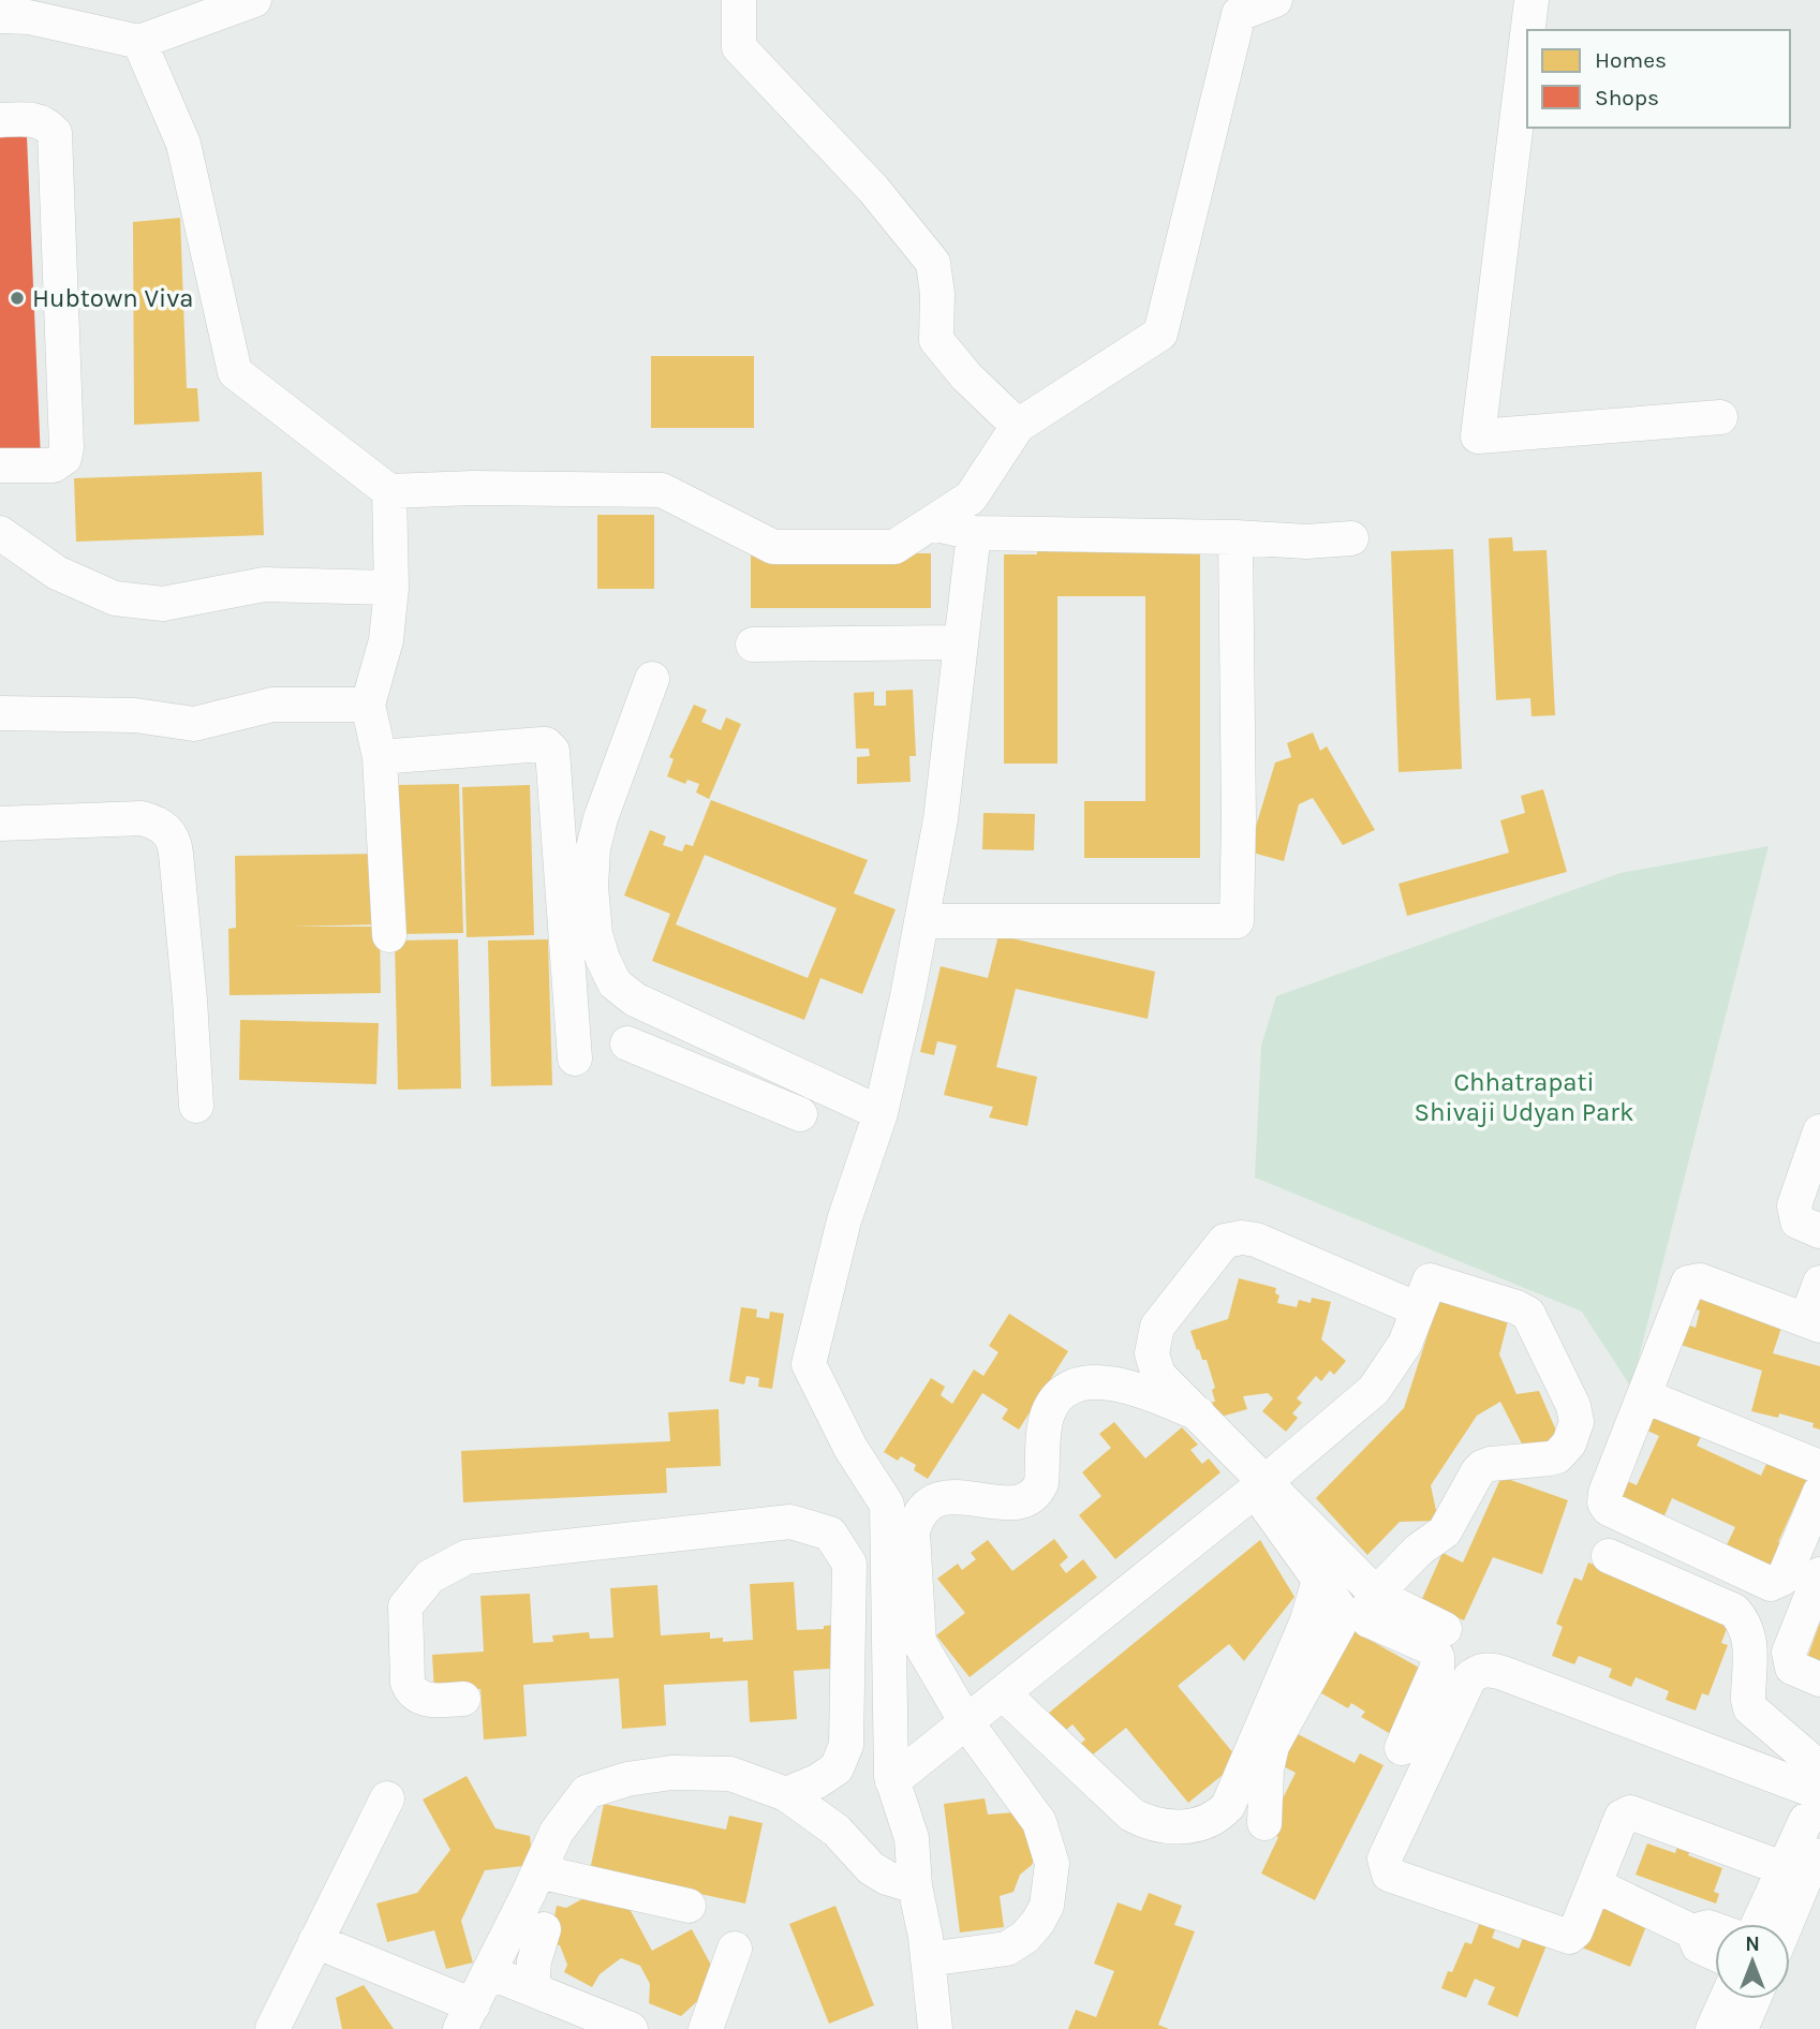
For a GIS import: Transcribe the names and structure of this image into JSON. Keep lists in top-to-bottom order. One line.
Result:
{"parks":["Chhatrapati Shivaji Udyan Park"],"places":["Hubtown Viva"],"legend":["Homes","Shops"],"north":"top"}
